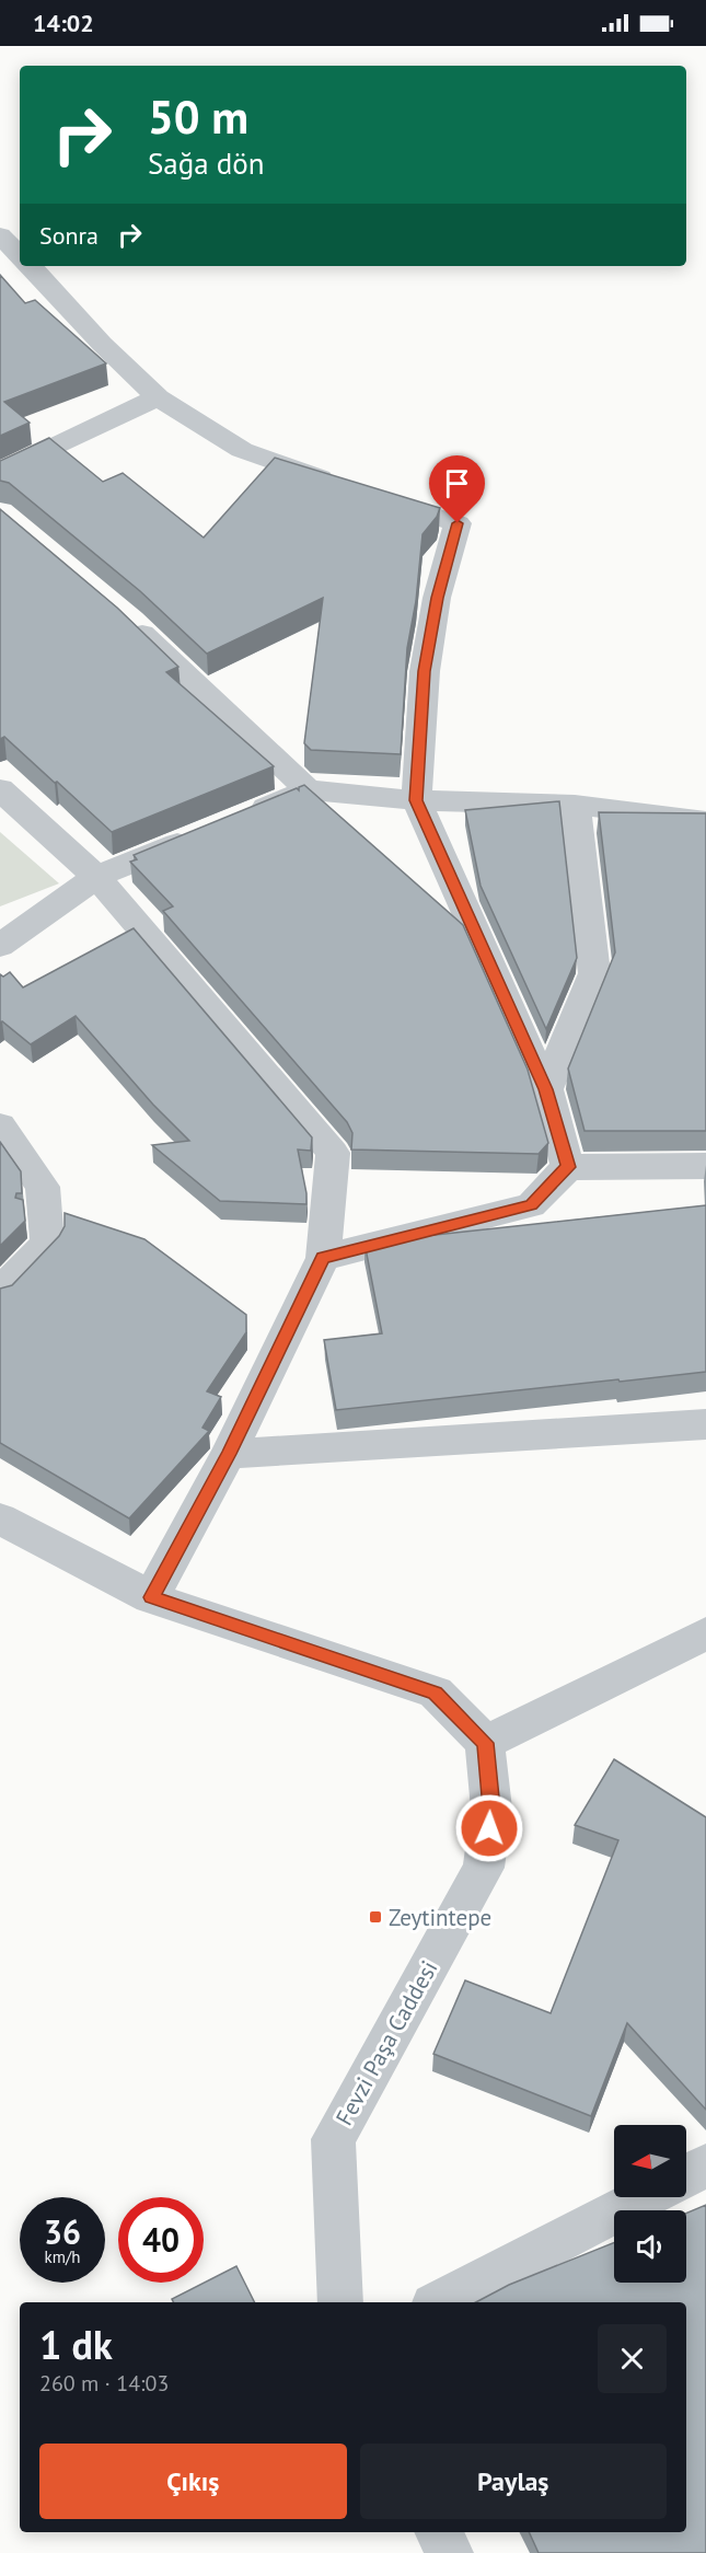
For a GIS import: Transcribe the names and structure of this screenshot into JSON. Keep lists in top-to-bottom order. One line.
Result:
{"streets":{"street":["Fevzi Paşa Caddesi"]},"places":{"transit":["Zeytintepe"]},"north":"left","page":{"status":"14:02","turn":["50 m","Sağa dön"],"then":"Sonra","speed":"36 km/h","limit":"40","heading":["1 dk","260 m · 14:03"],"buttons":["Çıkış","Paylaş"]}}
